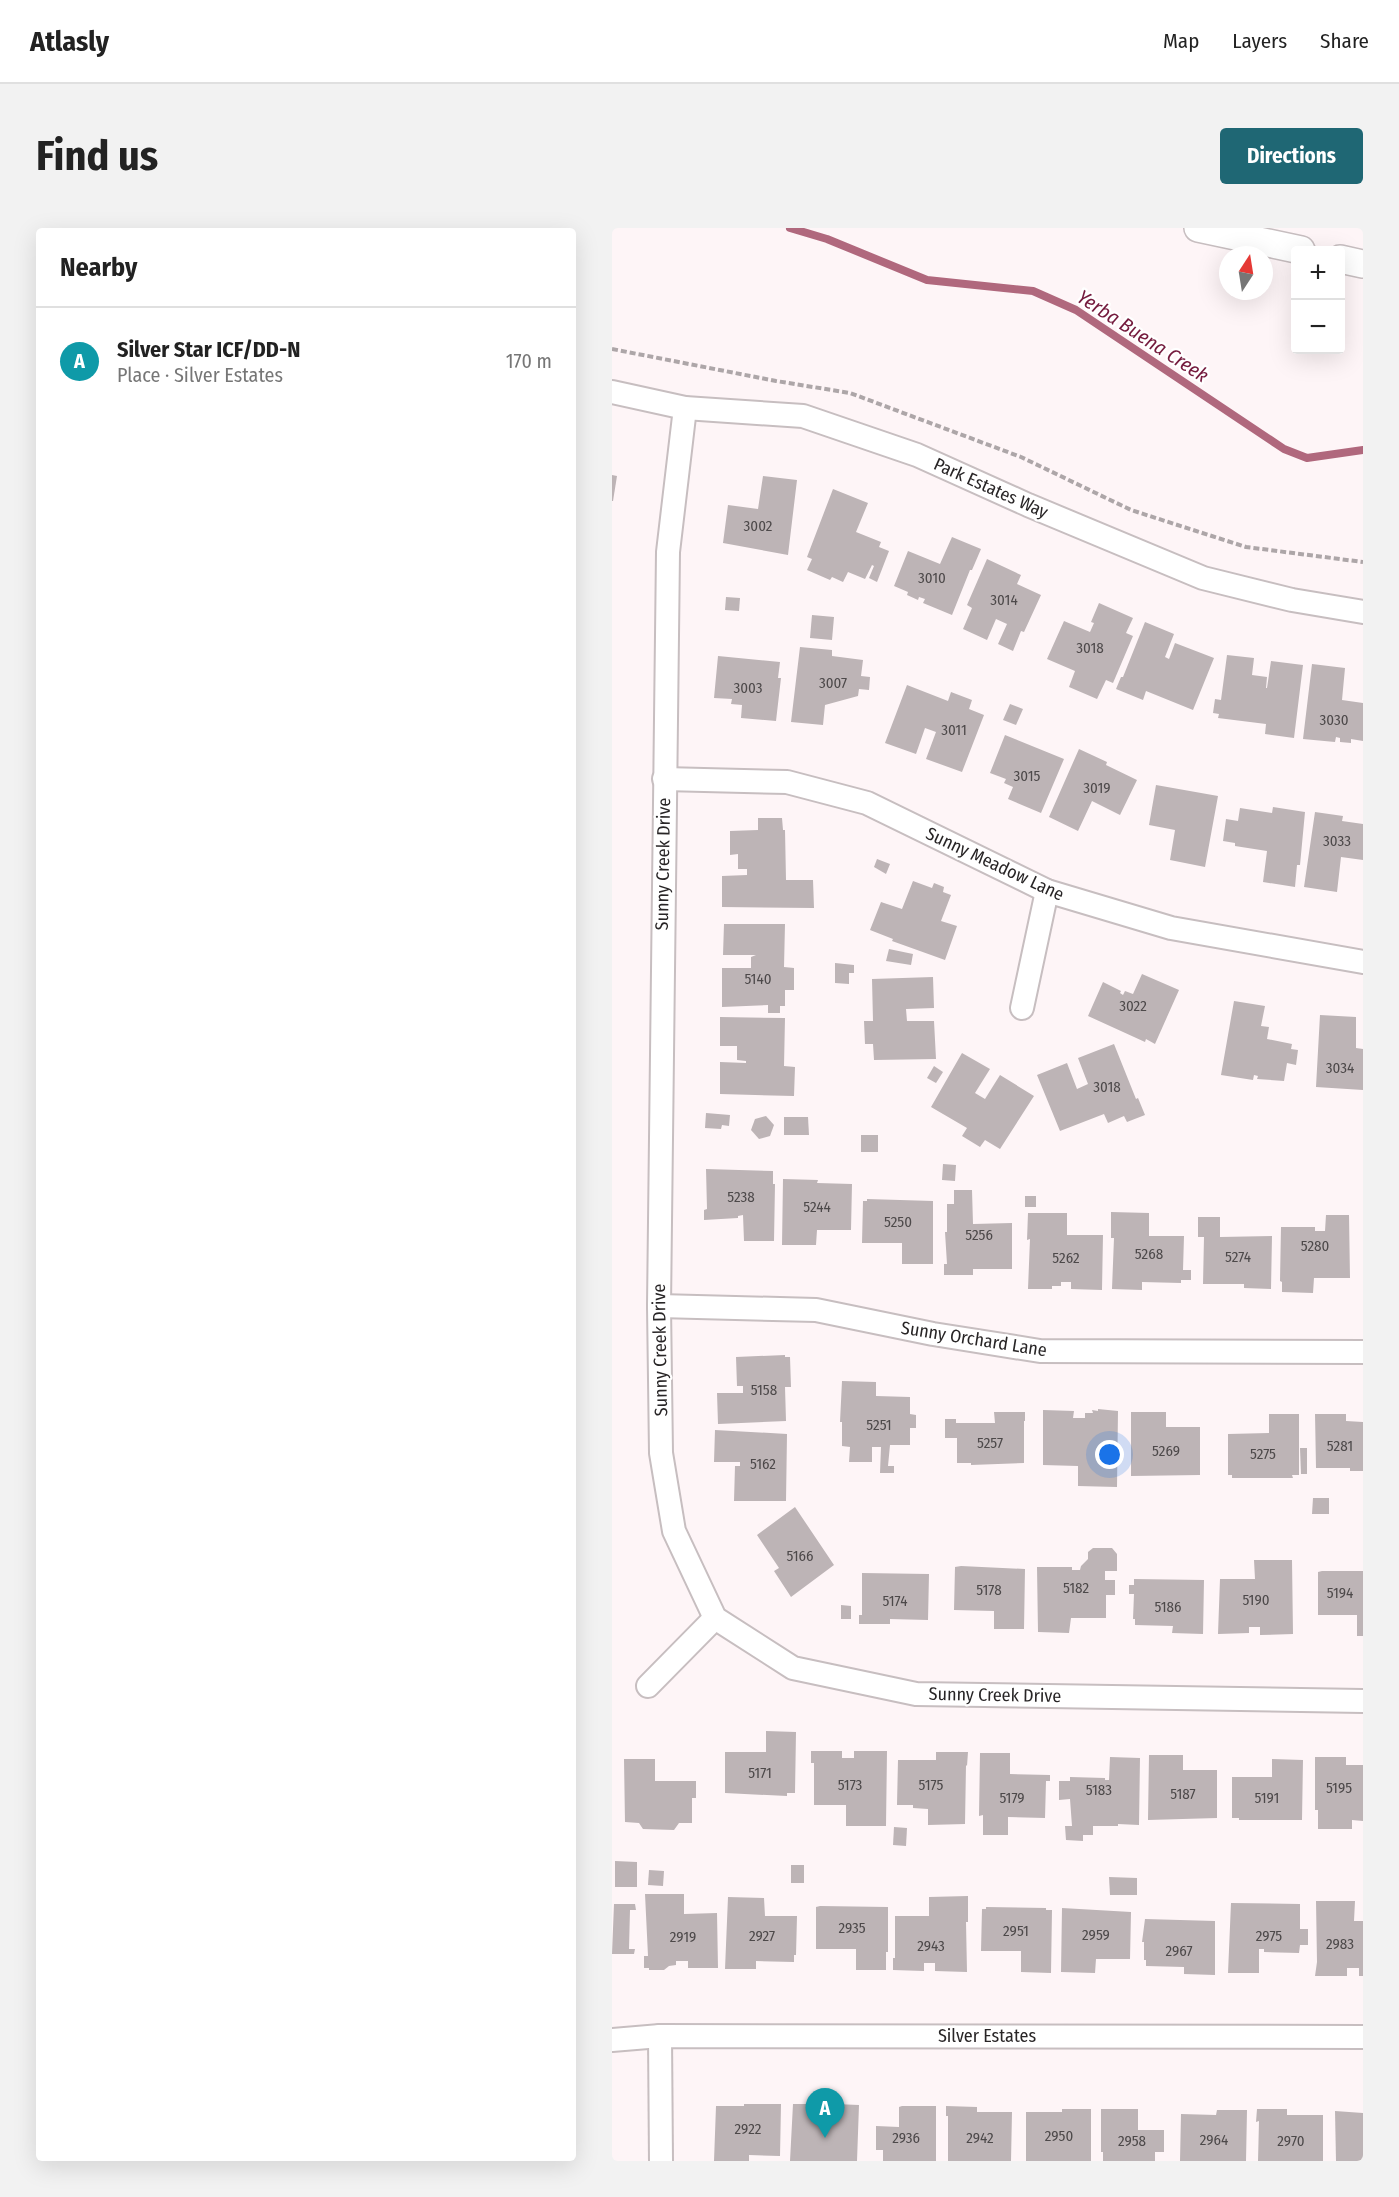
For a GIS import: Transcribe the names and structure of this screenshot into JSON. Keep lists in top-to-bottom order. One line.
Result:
{"streets":{"street":["Park Estates Way","Sunny Creek Drive","Sunny Meadow Lane","Sunny Orchard Lane","Silver Estates"]},"crossings":[["Park Estates Way","Sunny Creek Drive"],["Sunny Creek Drive","Sunny Meadow Lane"],["Sunny Creek Drive","Sunny Orchard Lane"]],"water":["Yerba Buena Creek"],"house_numbers":["3002","3010","3014","3018","3007","3003","3030","3011","3015","3019","3033","5140","3022","3034","3018","5238","5244","5250","5256","5280","5268","5274","5262","5158","5251","5257","5281","5269","5275","5162","5166","5182","5178","5194","5190","5174","5186","5171","5173","5175","5195","5183","5187","5179","5191","2935","2951","2959","2927","2975","2919","2983","2943","2967","2922","2950","2936","2942","2964","2958","2970"],"north":"top","page":{"header":"Atlasly","nav":["Map","Layers","Share"],"buttons":"Directions","title":"Find us","heading":"Nearby","map_buttons":["+","−"],"list":[{"mark":"A","name":"Silver Star ICF/DD-N","note":"Place · Silver Estates","value":"170 m"}],"pins":"A"}}
